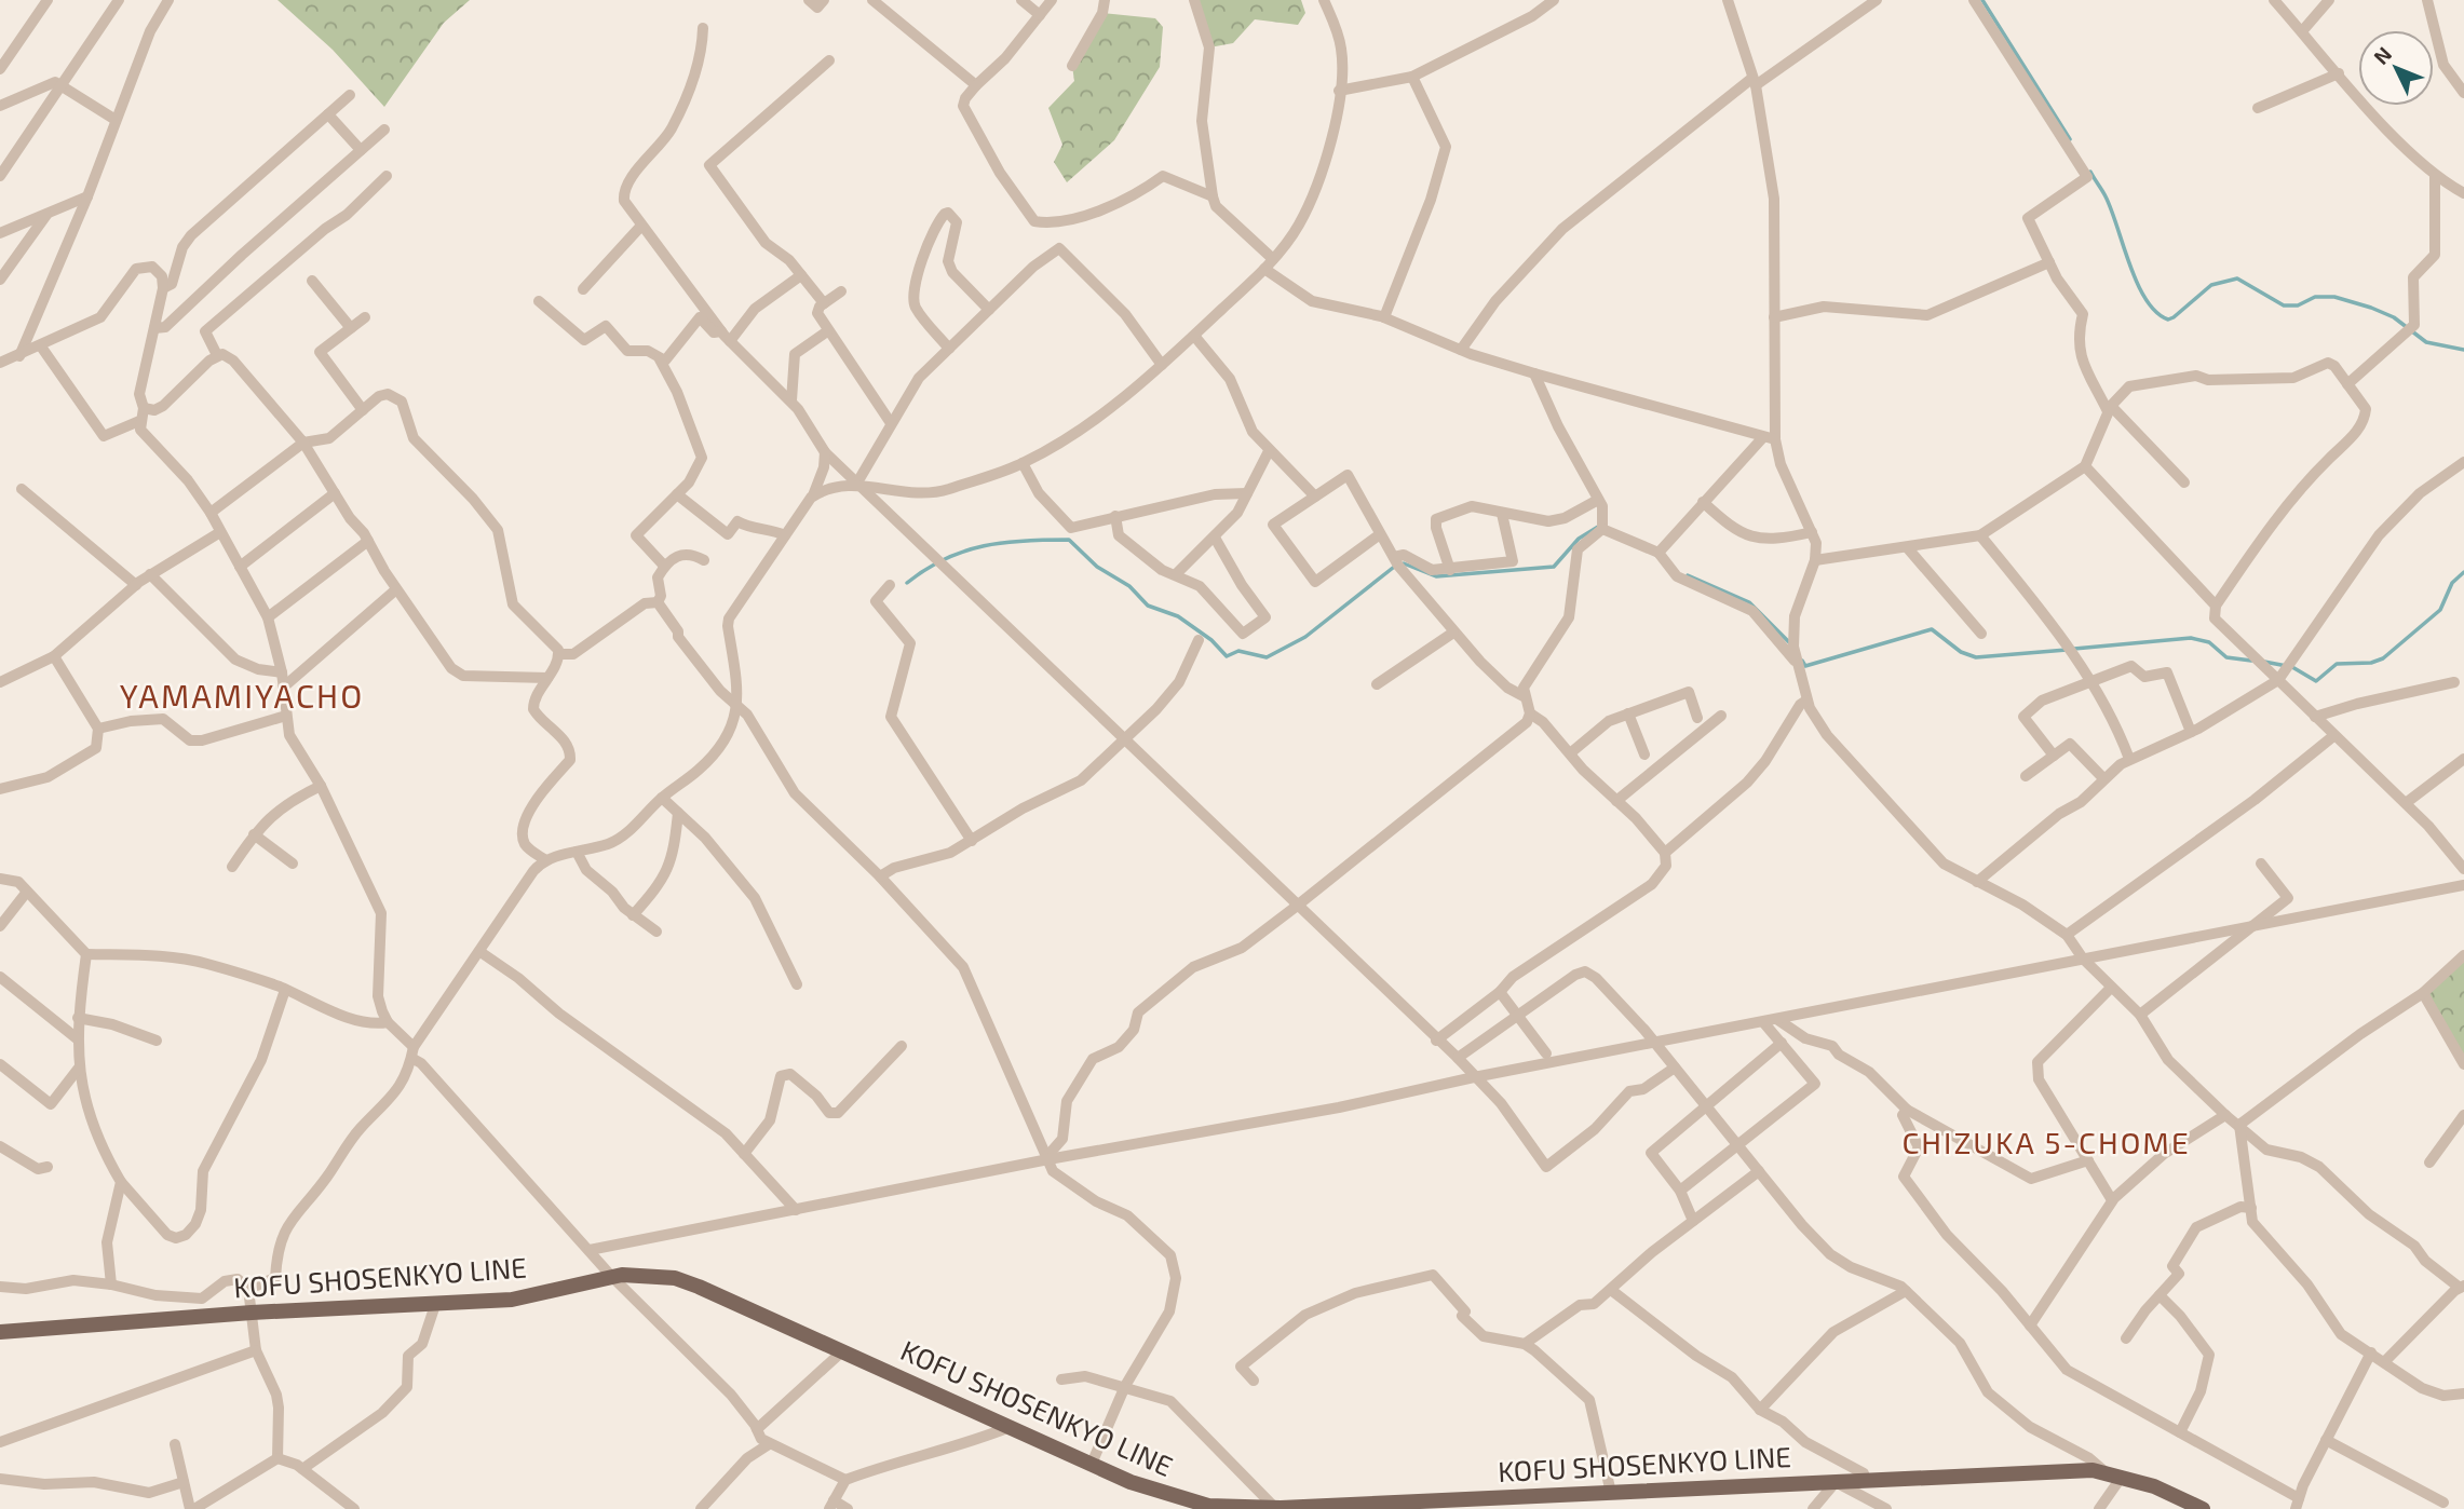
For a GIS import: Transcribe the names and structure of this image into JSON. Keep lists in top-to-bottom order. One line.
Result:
{"streets":{"main road":["KOFU SHOSENKYO LINE"]},"districts":["YAMAMIYACHO","CHIZUKA 5-CHOME"],"north":"top left"}
